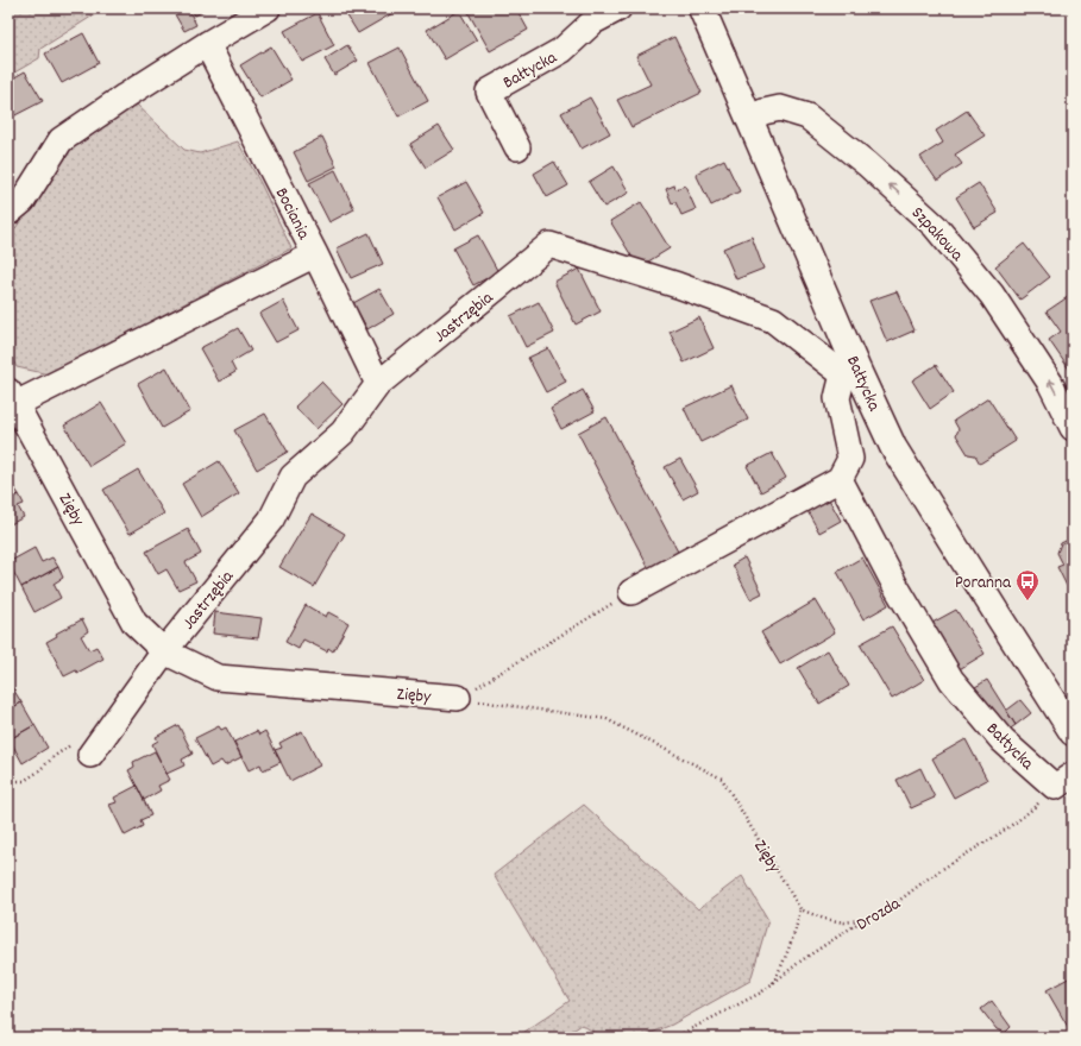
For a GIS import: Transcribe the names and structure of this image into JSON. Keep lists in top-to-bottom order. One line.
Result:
{"streets":{"main road":["Bałtycka"],"street":["Bociania","Szpakowa","Jastrzębia","Zięby"],"path":["Drozda"]},"crossings":[["Bałtycka","Szpakowa"],["Bałtycka","Jastrzębia"],["Bałtycka","Drozda"],["Bociania","Jastrzębia"],["Bociania","Zięby"],["Jastrzębia","Zięby"]],"one_way":["Szpakowa"],"places":{"bus stop":["Poranna"]}}
